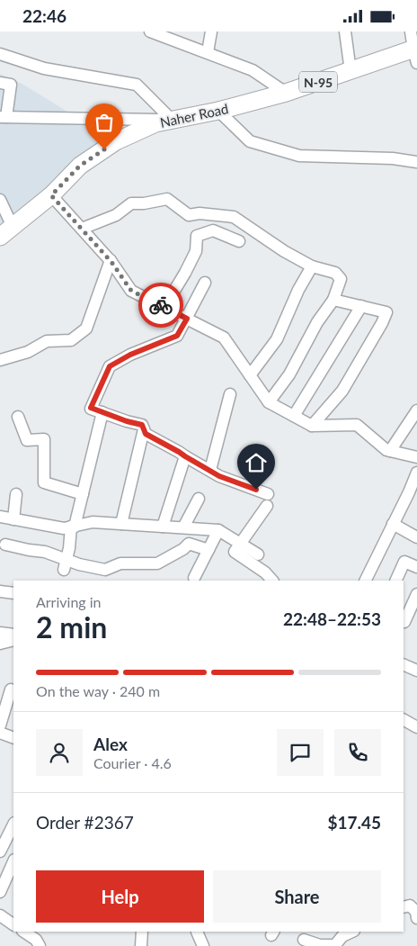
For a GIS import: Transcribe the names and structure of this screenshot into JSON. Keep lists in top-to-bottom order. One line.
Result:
{"streets":{"main road":["N-95","Naher Road"]},"page":{"status":"22:46","heading":["2 min","Arriving in","22:48–22:53"],"panel":["Alex","Courier · 4.6","Order #2367","$17.45"],"bar":"On the way · 240 m","buttons":["Help","Share"]}}
